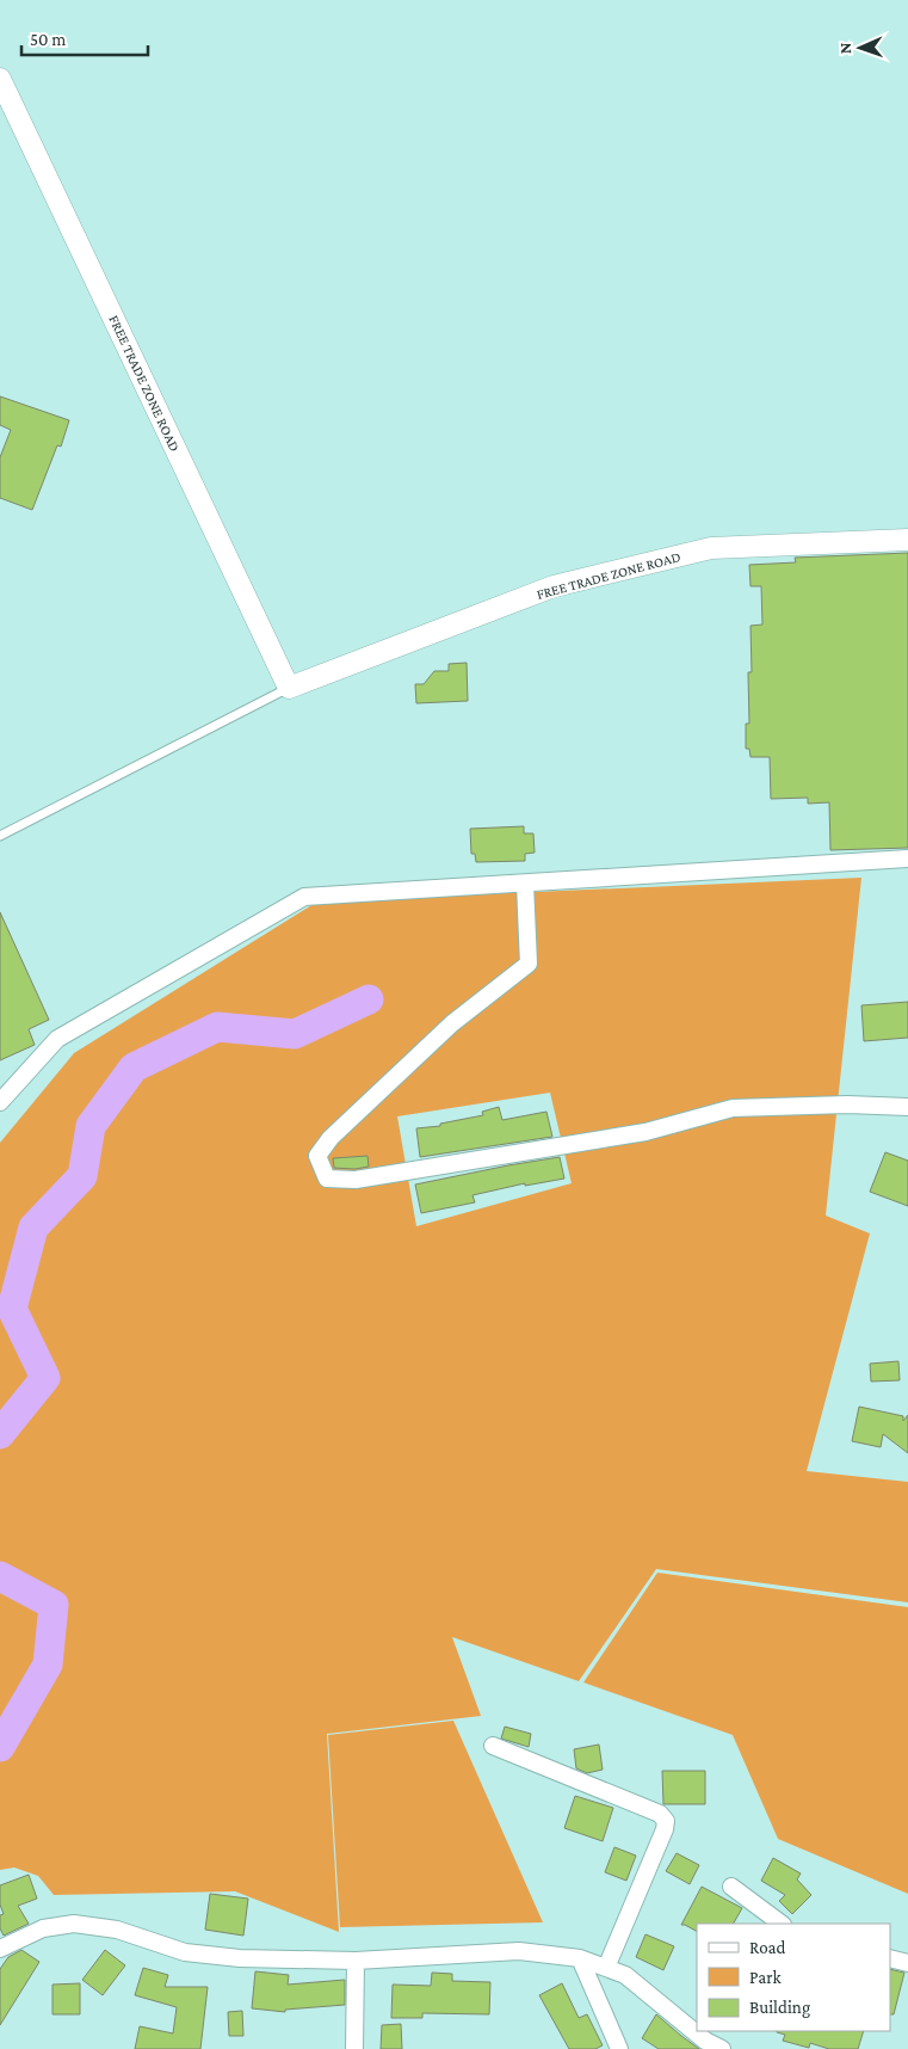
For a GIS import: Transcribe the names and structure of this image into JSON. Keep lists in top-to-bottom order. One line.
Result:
{"streets":{"street":["FREE TRADE ZONE ROAD"]},"legend":["Road","Park","Building"],"scale_bar":"50 m","north":"left"}
